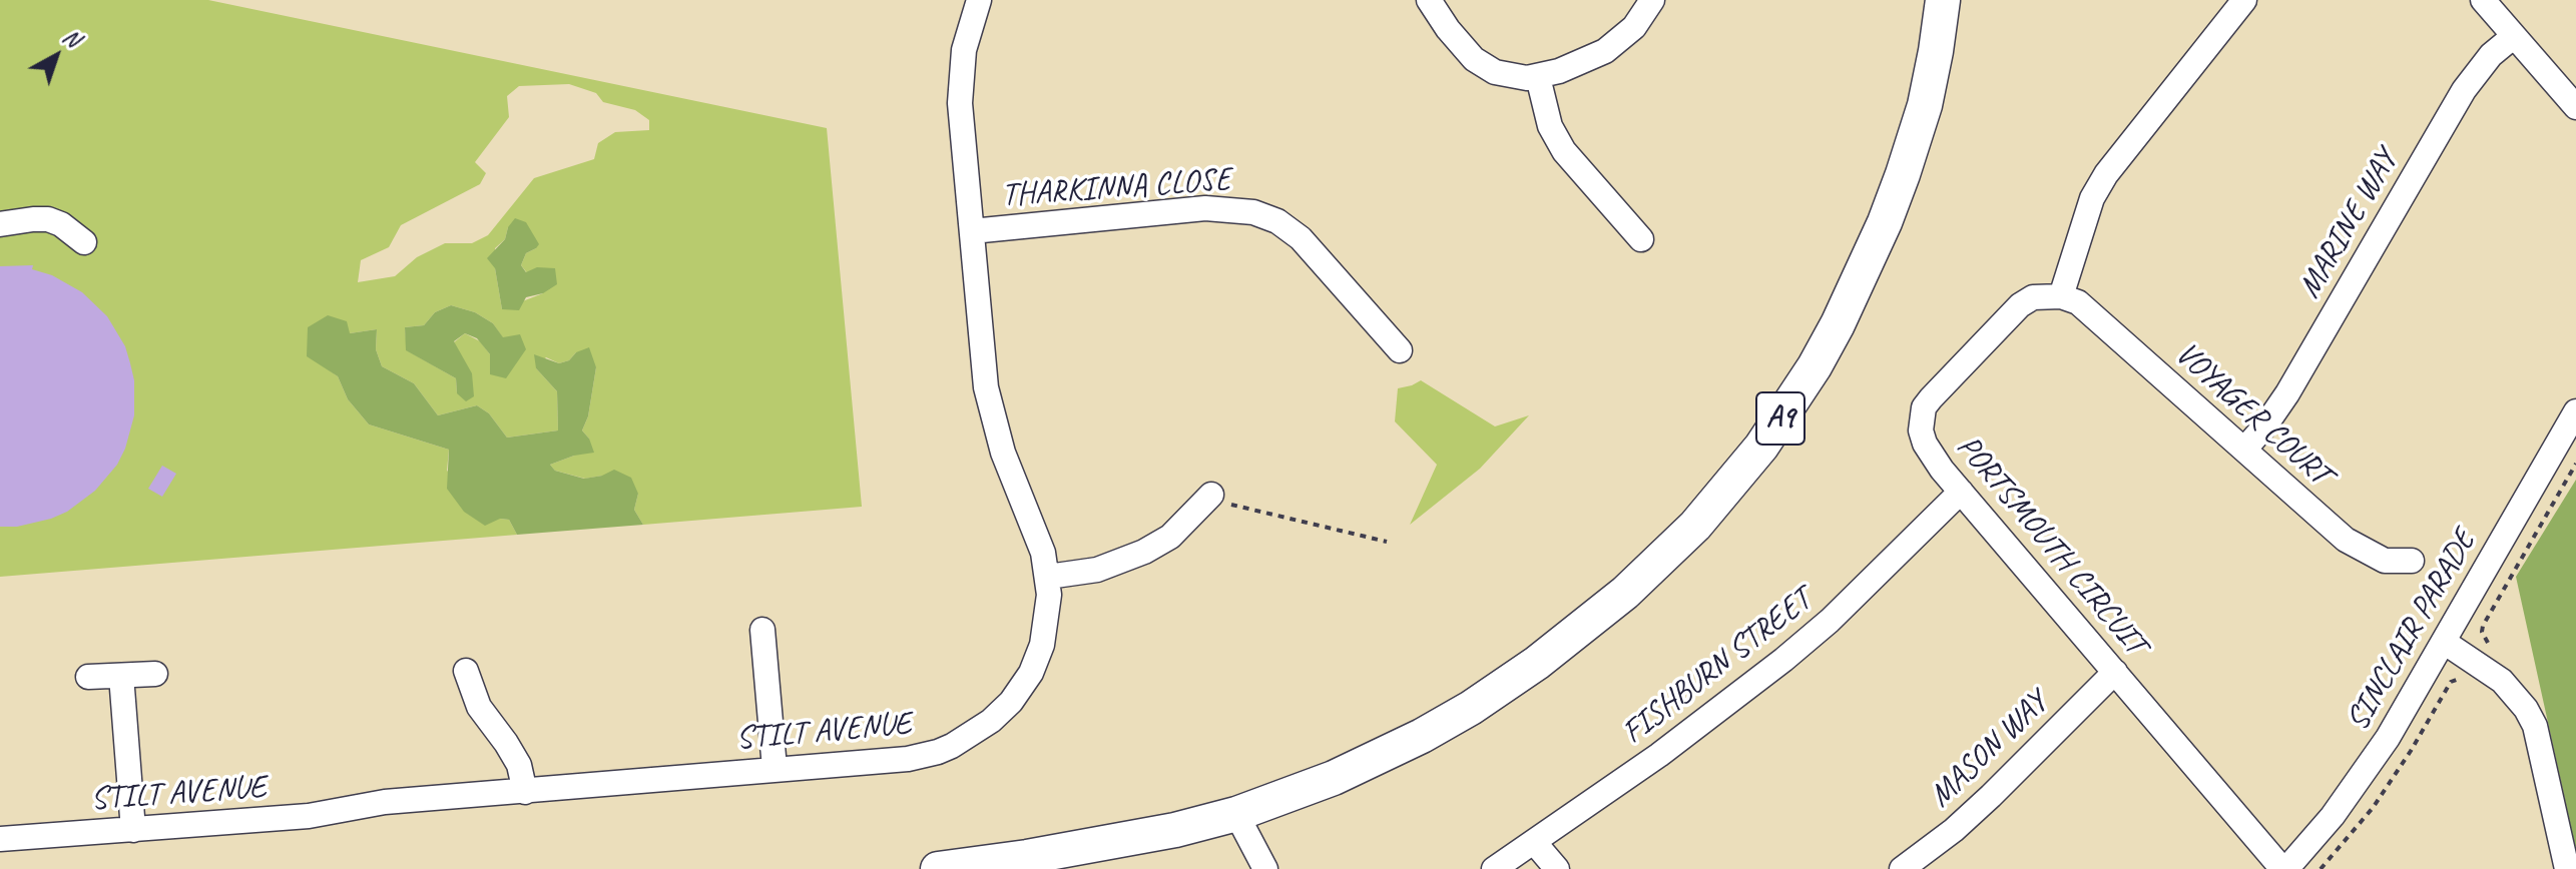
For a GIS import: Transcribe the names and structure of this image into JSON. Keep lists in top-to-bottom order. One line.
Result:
{"streets":{"highway":["A9"],"street":["THARKINNA CLOSE","MARINE WAY","VOYAGER COURT","PORTSMOUTH CIRCUIT","SINCLAIR PARADE","FISHBURN STREET","STILT AVENUE","MASON WAY"]},"crossings":[["THARKINNA CLOSE","STILT AVENUE"],["MARINE WAY","VOYAGER COURT"],["VOYAGER COURT","PORTSMOUTH CIRCUIT"],["PORTSMOUTH CIRCUIT","SINCLAIR PARADE"],["PORTSMOUTH CIRCUIT","FISHBURN STREET"],["PORTSMOUTH CIRCUIT","MASON WAY"]],"north":"top right"}
